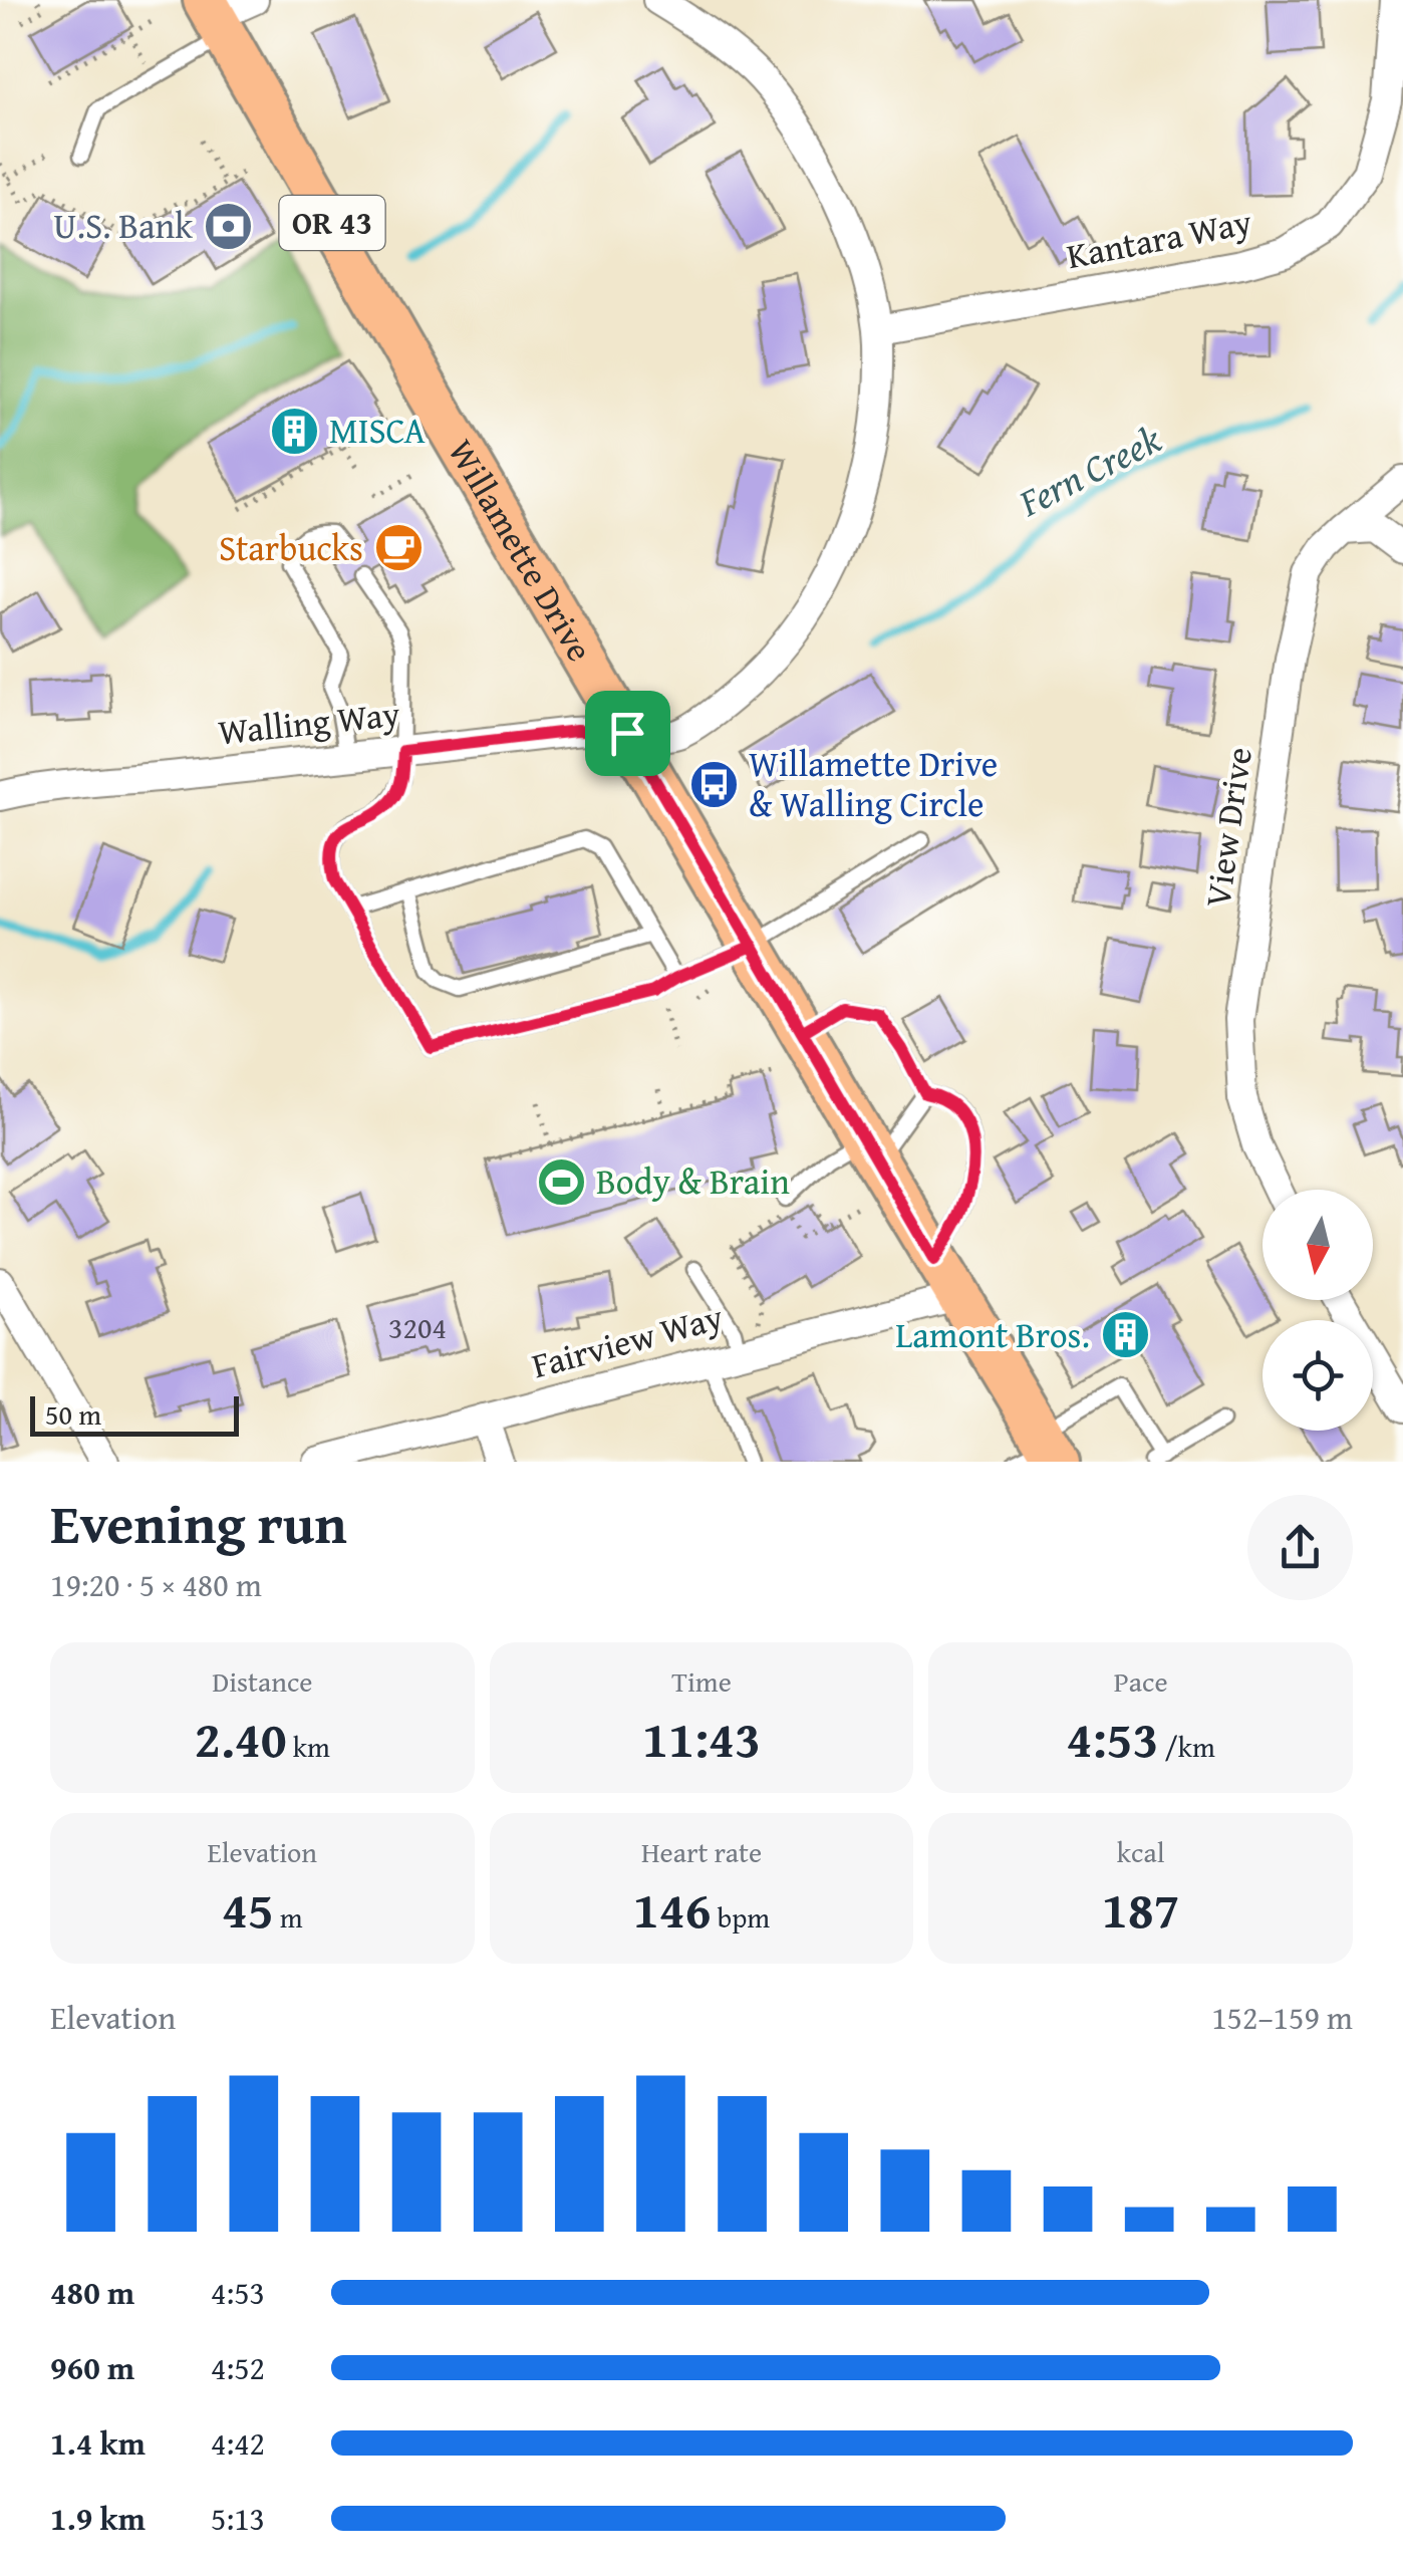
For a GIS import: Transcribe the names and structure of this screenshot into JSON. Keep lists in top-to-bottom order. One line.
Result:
{"streets":{"main road":["OR 43","Willamette Drive"],"street":["Kantara Way","Walling Way","View Drive","Fairview Way"]},"crossings":[["Kantara Way","Walling Way"],["Willamette Drive","Walling Way"],["Willamette Drive","Fairview Way"]],"water":["Fern Creek"],"places":{"bank":["U.S. Bank"],"building":["MISCA","Lamont Bros."],"cafe":["Starbucks"],"bus stop":["Willamette Drive & Walling Circle"],"sports":["Body & Brain"]},"house_numbers":["3204"],"scale_bar":"50 m","north":"bottom","page":{"scale":"50 m","heading":["Evening run","19:20 · 5 × 480 m"],"stats":[["Distance","2.40 km"],["Time","11:43"],["Pace","4:53 /km"],["Elevation","45 m"],["Heart rate","146 bpm"],["kcal","187"]],"chart":["Elevation","152–159 m"],"list":[{"name":"480 m","note":"4:53"},{"name":"960 m","note":"4:52"},{"name":"1.4 km","note":"4:42"},{"name":"1.9 km","note":"5:13"}]}}
